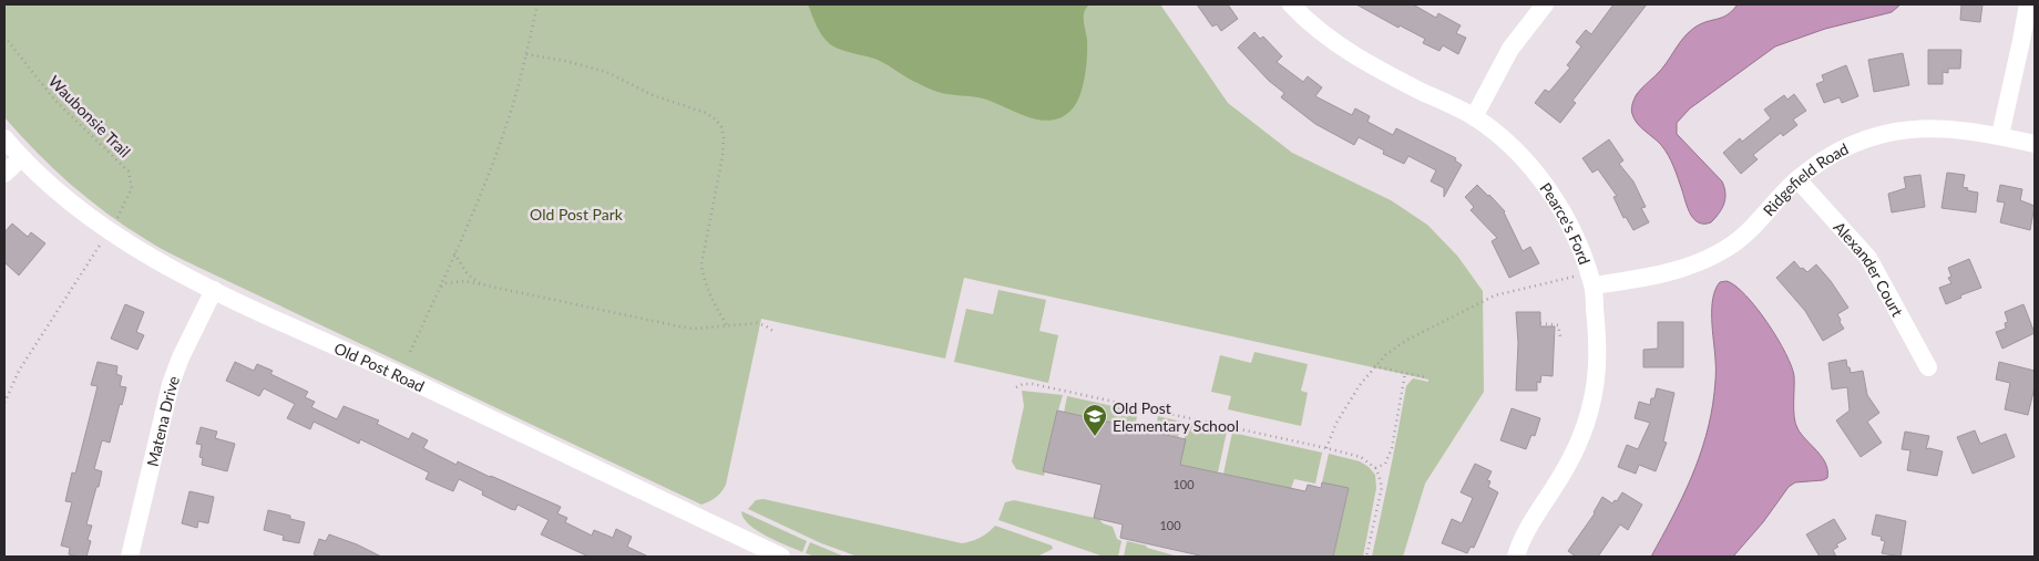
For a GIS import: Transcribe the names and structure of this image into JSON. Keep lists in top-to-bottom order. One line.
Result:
{"streets":{"street":["Ridgefield Road","Pearce's Ford","Alexander Court","Old Post Road","Matena Drive"],"path":["Waubonsie Trail"]},"crossings":[["Ridgefield Road","Pearce's Ford"],["Ridgefield Road","Alexander Court"],["Old Post Road","Matena Drive"]],"parks":["Old Post Park"],"places":{"school or university":["Old Post Elementary School"]},"house_numbers":["100","100"]}
